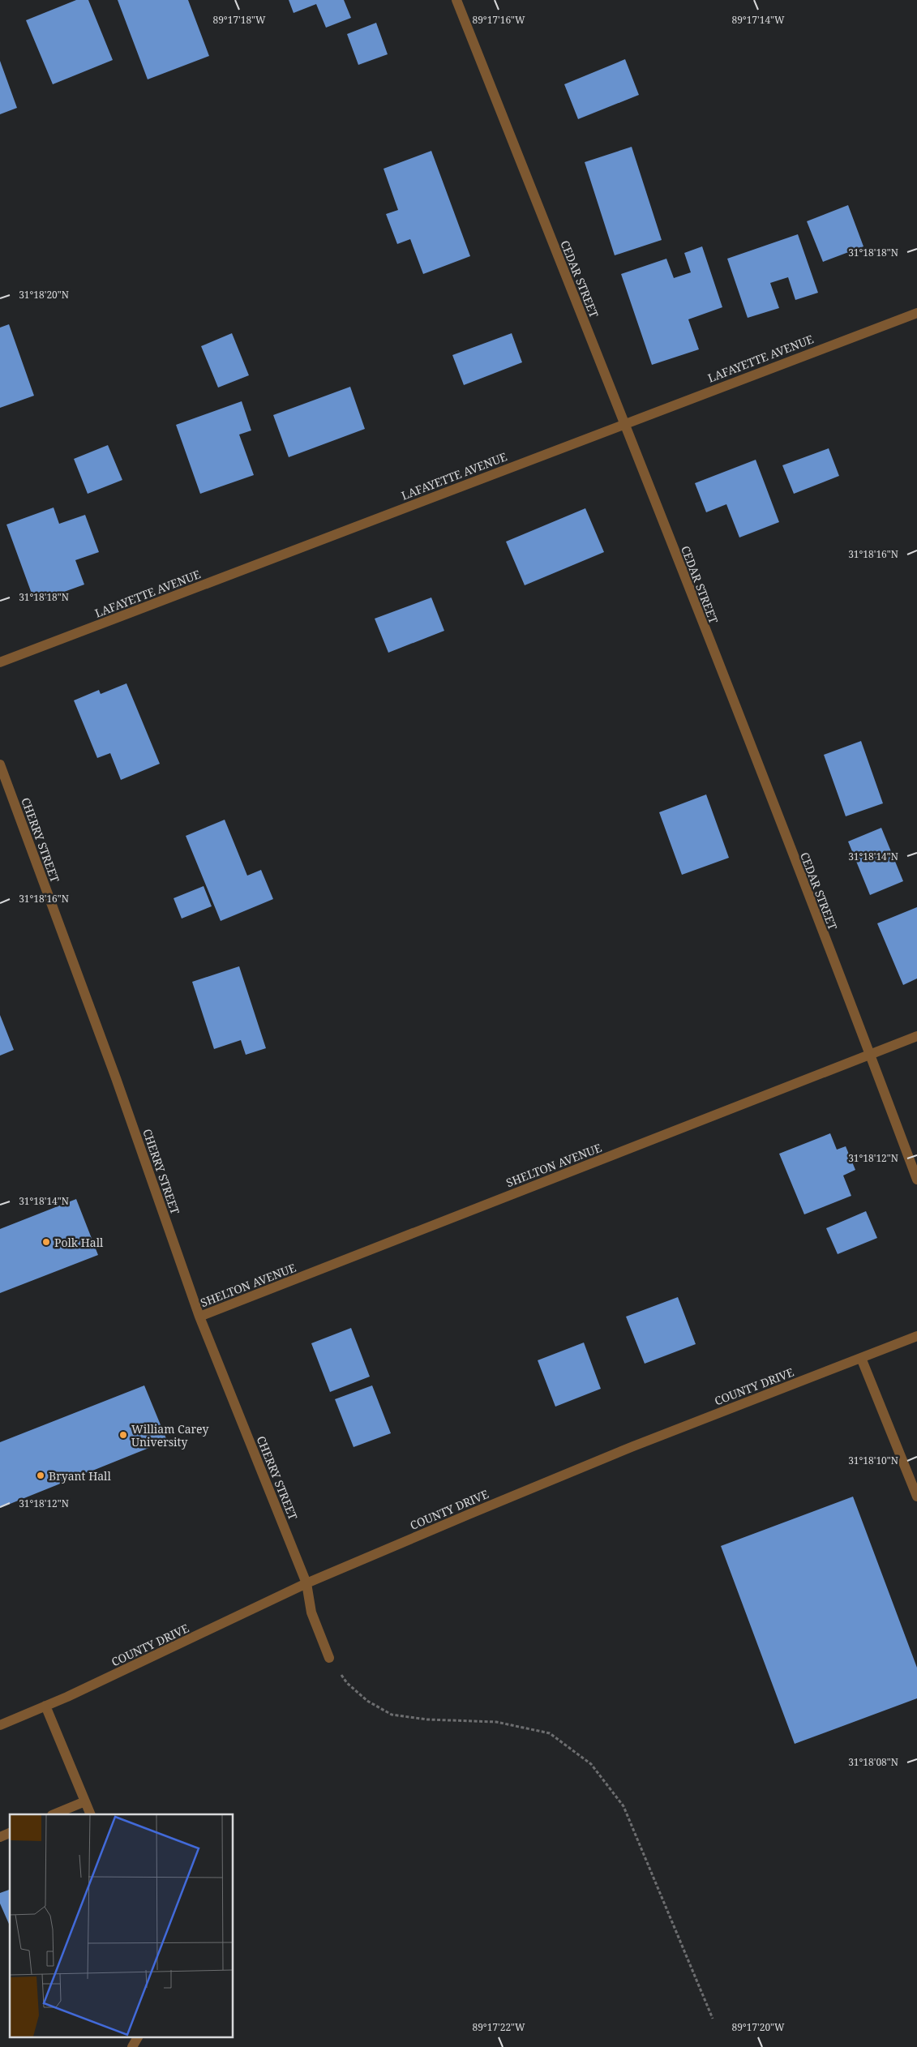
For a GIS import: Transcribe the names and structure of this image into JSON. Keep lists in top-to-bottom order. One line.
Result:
{"streets":{"street":["CEDAR STREET","LAFAYETTE AVENUE","CHERRY STREET","SHELTON AVENUE","COUNTY DRIVE"]},"crossings":[["CEDAR STREET","LAFAYETTE AVENUE"],["CEDAR STREET","SHELTON AVENUE"],["CHERRY STREET","SHELTON AVENUE"],["CHERRY STREET","COUNTY DRIVE"]],"places":["Polk Hall","William Carey University","Bryant Hall"],"coordinates":["89°17'18\"W","89°17'16\"W","89°17'14\"W","31°18'18\"N","31°18'20\"N","31°18'16\"N","31°18'14\"N","31°18'12\"N","31°18'10\"N","31°18'08\"N","89°17'22\"W","89°17'20\"W"]}
